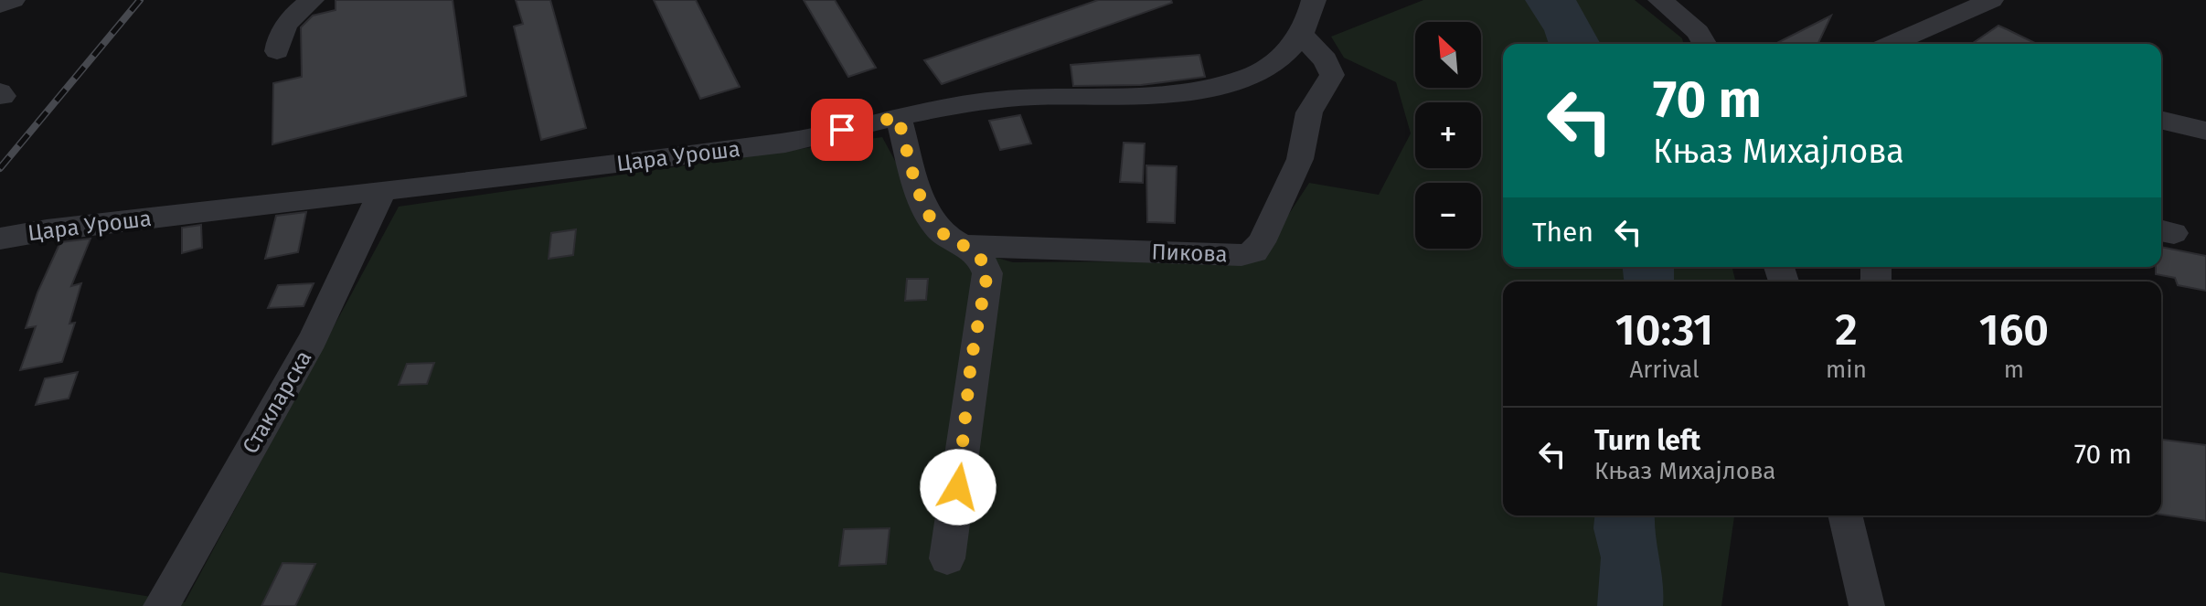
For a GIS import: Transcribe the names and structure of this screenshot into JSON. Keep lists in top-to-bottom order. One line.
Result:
{"streets":{"street":["Цара Уроша","Пикова","Стакларска"]},"crossings":[["Цара Уроша","Пикова"],["Цара Уроша","Стакларска"]],"north":"top left","page":{"map_buttons":["+","−"],"turn":["70 m","Књаз Михајлова"],"then":"Then","eta":["10:31","Arrival","2","min","160","m"],"list":[{"name":"Turn left","note":"Књаз Михајлова","value":"70 m"}]}}
